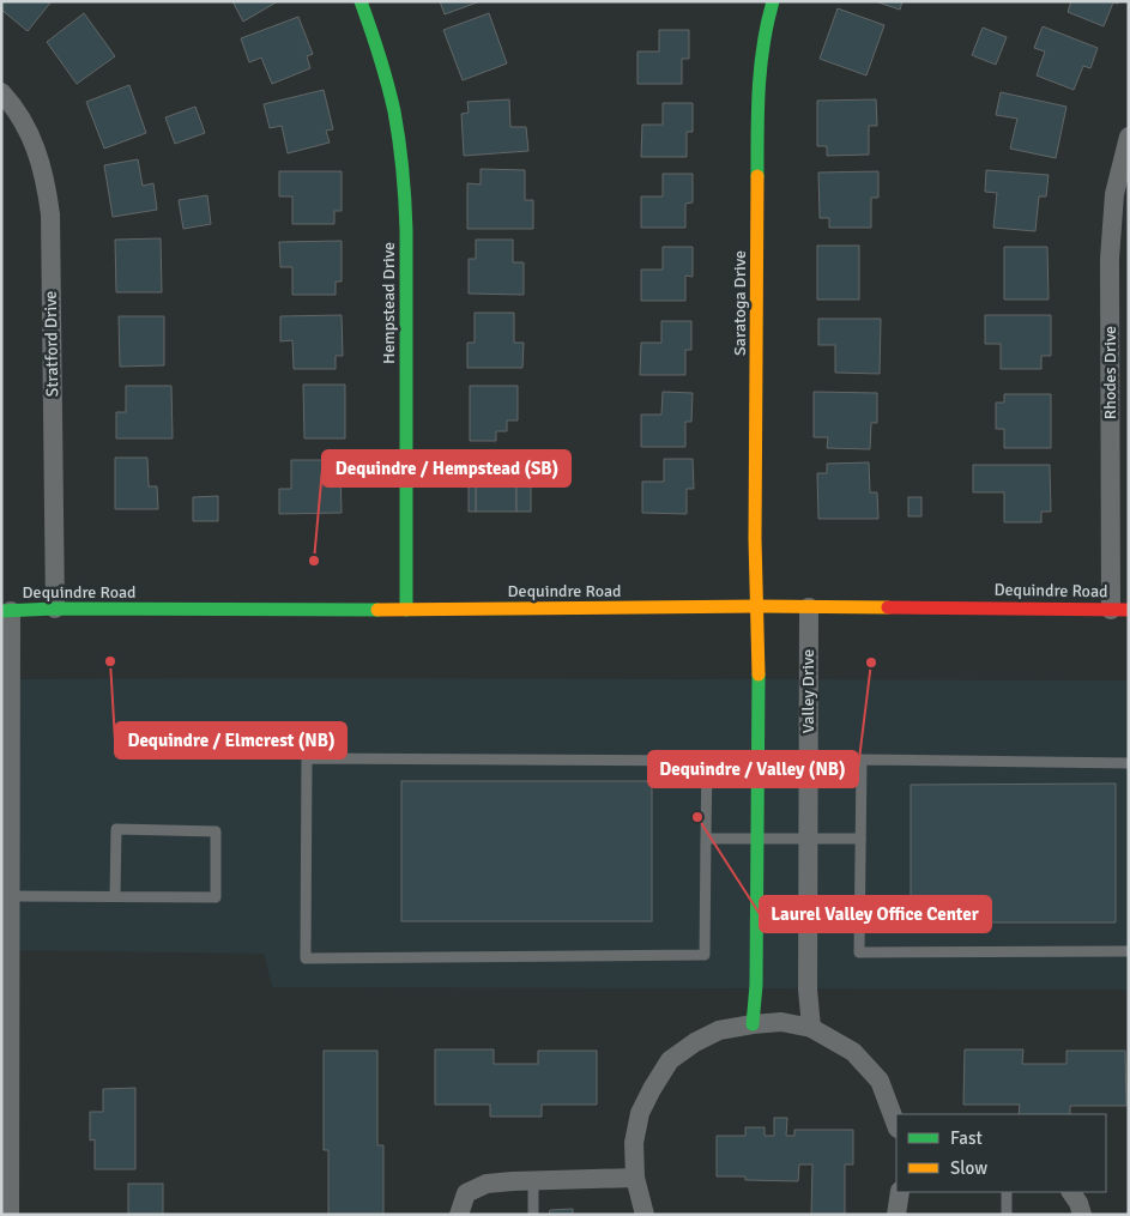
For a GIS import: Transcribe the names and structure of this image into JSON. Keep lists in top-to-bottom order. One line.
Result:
{"streets":{"street":["Hempstead Drive","Saratoga Drive","Stratford Drive","Rhodes Drive","Dequindre Road","Valley Drive"]},"crossings":[["Hempstead Drive","Dequindre Road"],["Saratoga Drive","Dequindre Road"],["Stratford Drive","Dequindre Road"],["Rhodes Drive","Dequindre Road"],["Dequindre Road","Valley Drive"]],"places":["Dequindre / Hempstead (SB)","Dequindre / Elmcrest (NB)","Dequindre / Valley (NB)","Laurel Valley Office Center"],"legend":["Fast","Slow"]}
